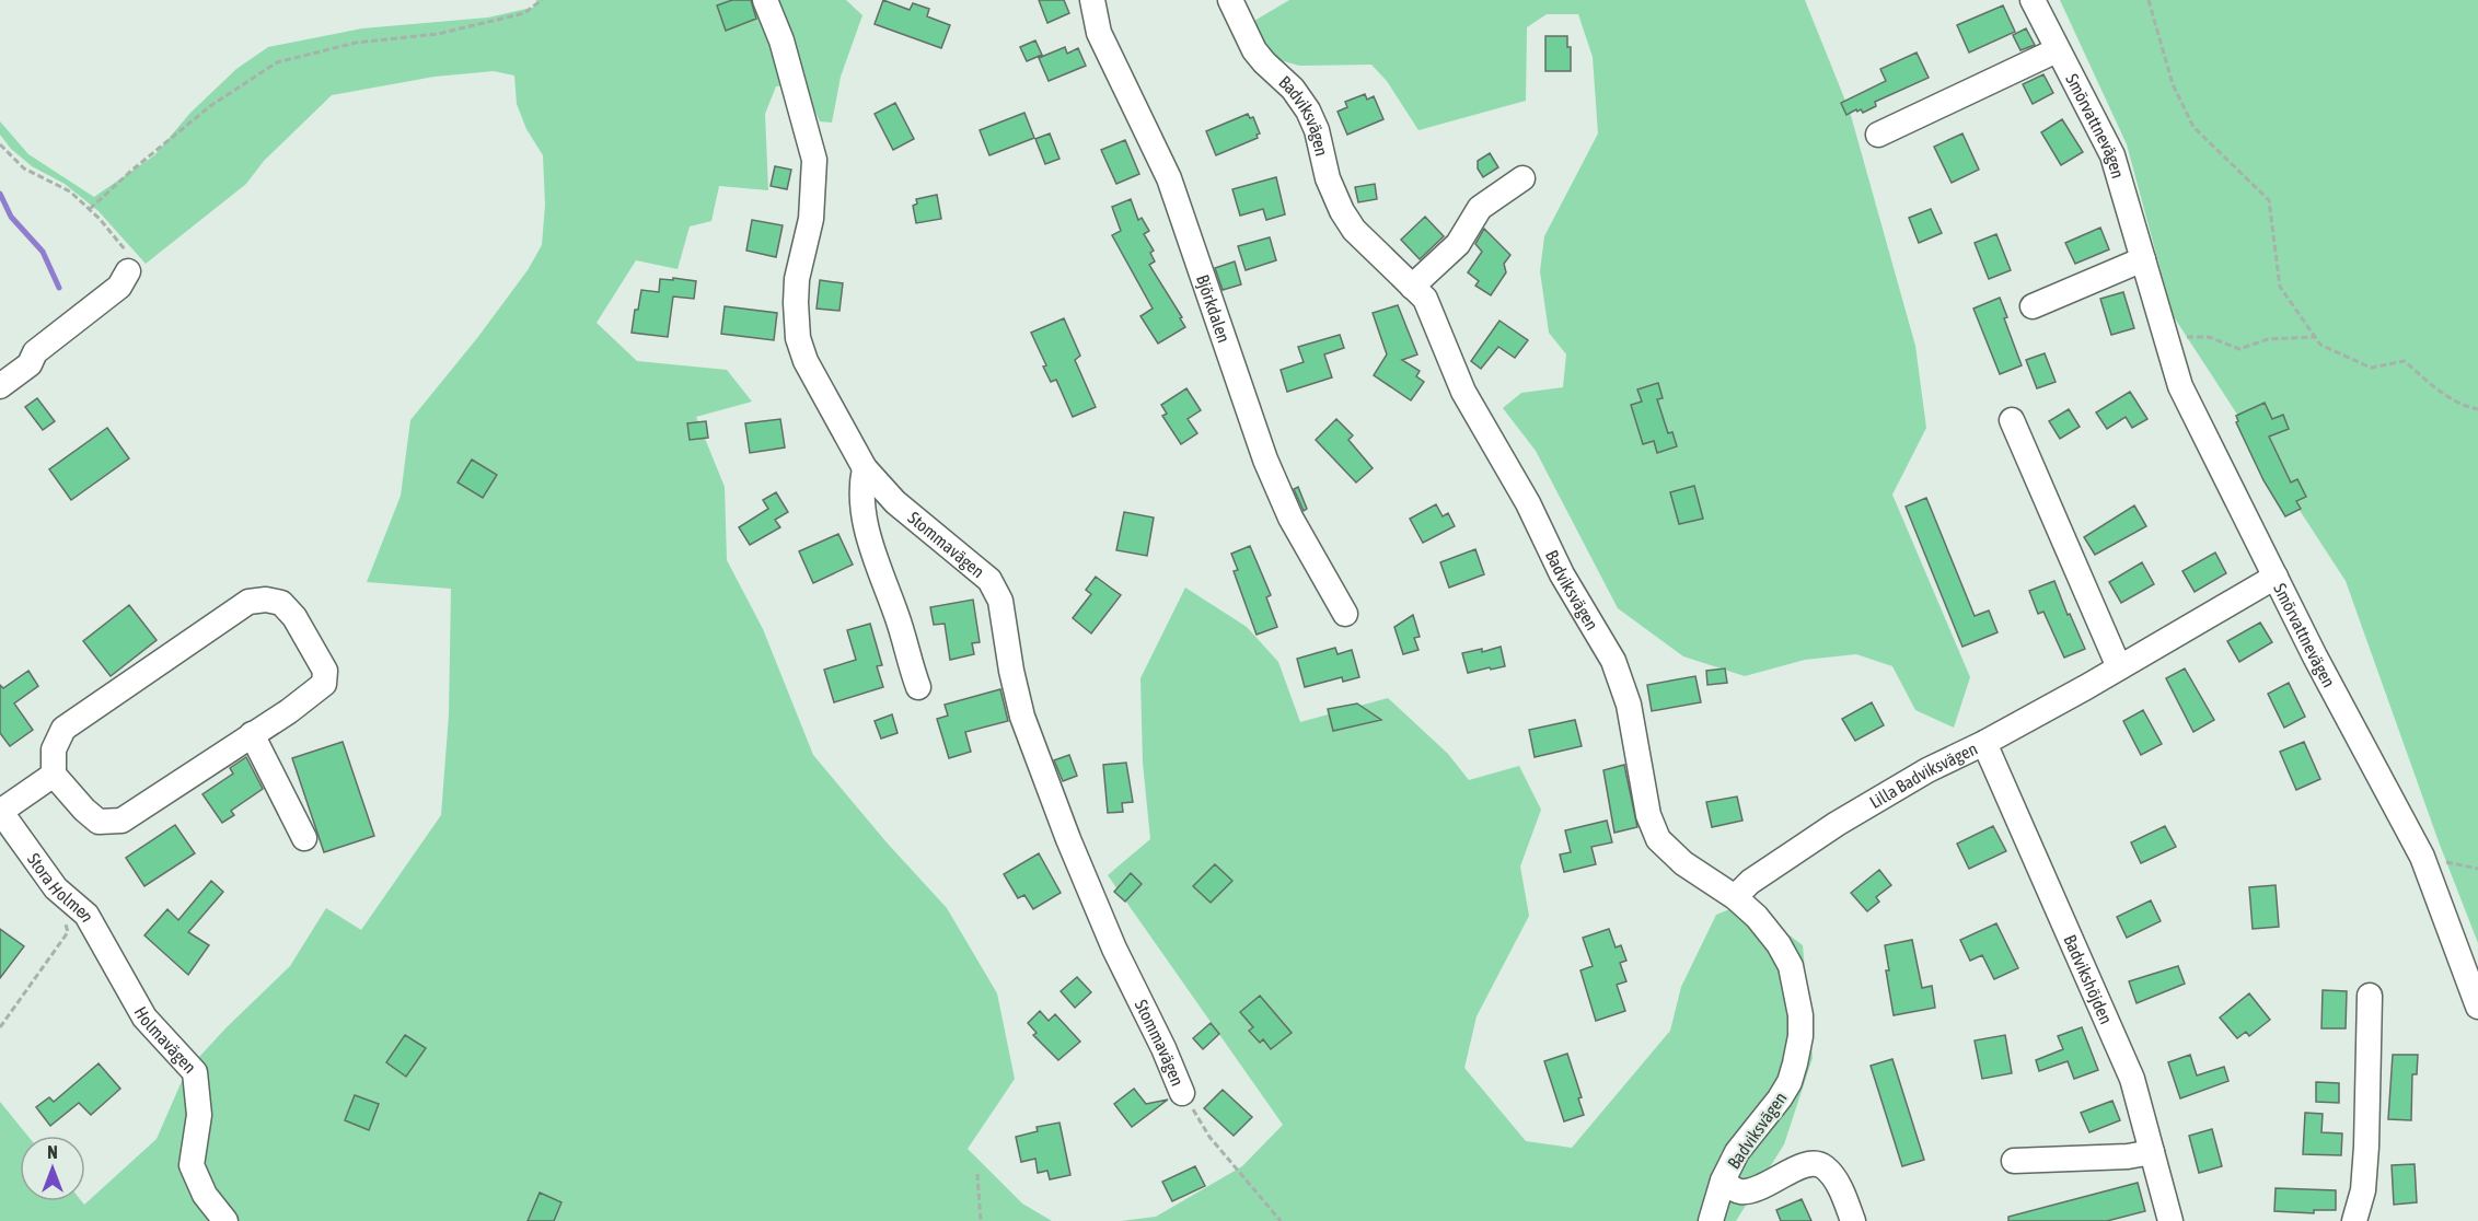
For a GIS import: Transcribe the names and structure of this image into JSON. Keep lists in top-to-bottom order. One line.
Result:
{"streets":{"street":["Badviksvägen","Smörvattnevägen","Björkdalen","Stommavägen","Lilla Badviksvägen","Stora Holmen","Badvikshöjden","Holmavägen"]},"crossings":[["Badviksvägen","Lilla Badviksvägen"],["Smörvattnevägen","Lilla Badviksvägen"],["Lilla Badviksvägen","Badvikshöjden"],["Stora Holmen","Holmavägen"]],"north":"top"}
